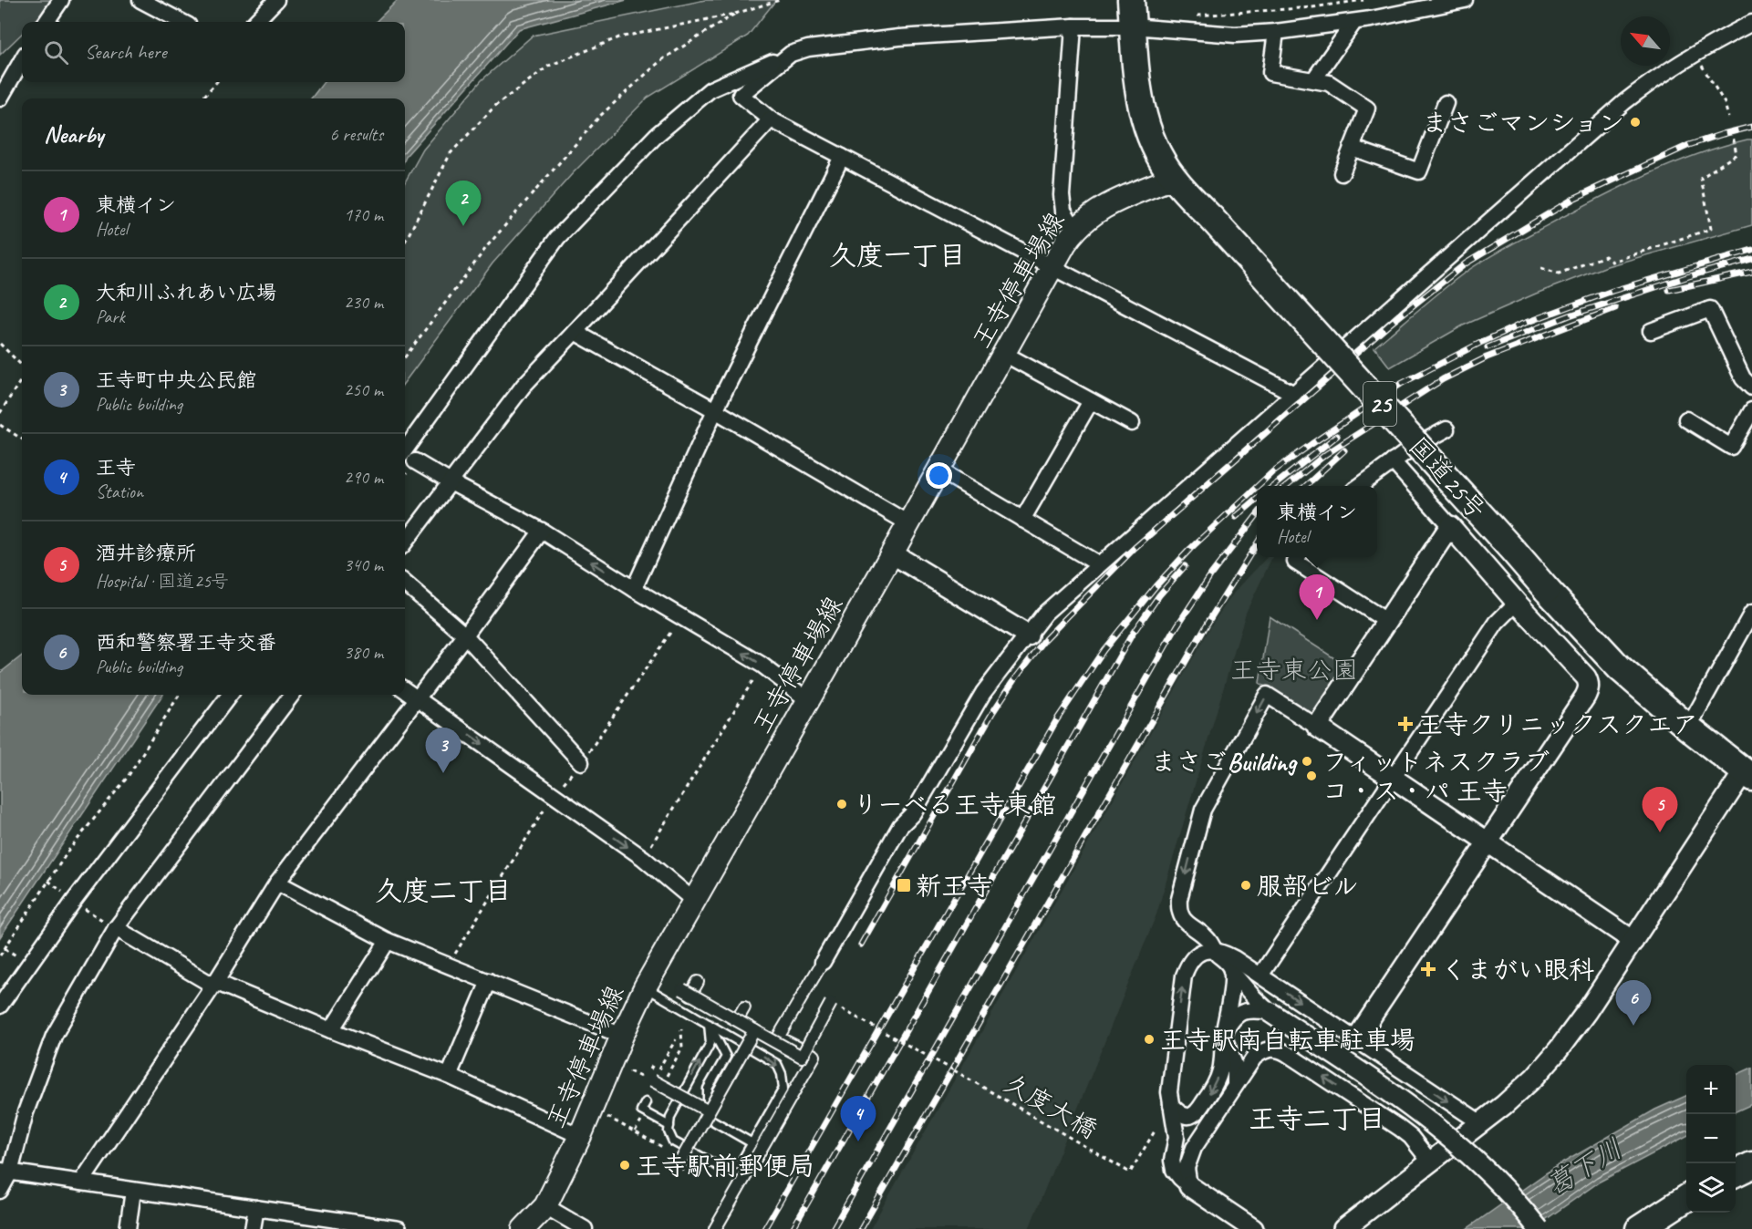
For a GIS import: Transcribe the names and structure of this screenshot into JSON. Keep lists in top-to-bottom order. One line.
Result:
{"streets":{"highway":["25","国道25号"],"main road":["王寺停車場線"],"path":["久度大橋"]},"crossings":[["王寺停車場線","国道25号"]],"districts":["久度一丁目","久度二丁目","王寺二丁目"],"water":["葛下川"],"parks":["王寺東公園"],"places":{"other":["まさごマンション","まさごBuilding","フィットネスクラブ コ・ス・パ 王寺","りーべる王寺東館","服部ビル","王寺駅南自転車駐車場","王寺駅前郵便局"],"health":["王寺クリニックスクエア","くまがい眼科"],"transit":["新王寺"]},"north":"top left","page":{"search":"Search here","heading":["Nearby","6 results"],"list":[{"mark":"1","name":"東横イン","note":"Hotel","value":"170 m"},{"mark":"2","name":"大和川ふれあい広場","note":"Park","value":"230 m"},{"mark":"3","name":"王寺町中央公民館","note":"Public building","value":"250 m"},{"mark":"4","name":"王寺","note":"Station","value":"290 m"},{"mark":"5","name":"酒井診療所","note":"Hospital · 国道25号","value":"340 m"},{"mark":"6","name":"西和警察署王寺交番","note":"Public building","value":"380 m"}],"pins":["2","1","3","5","6","4"],"popup":["東横イン","Hotel"],"map_buttons":["+","−"]}}
